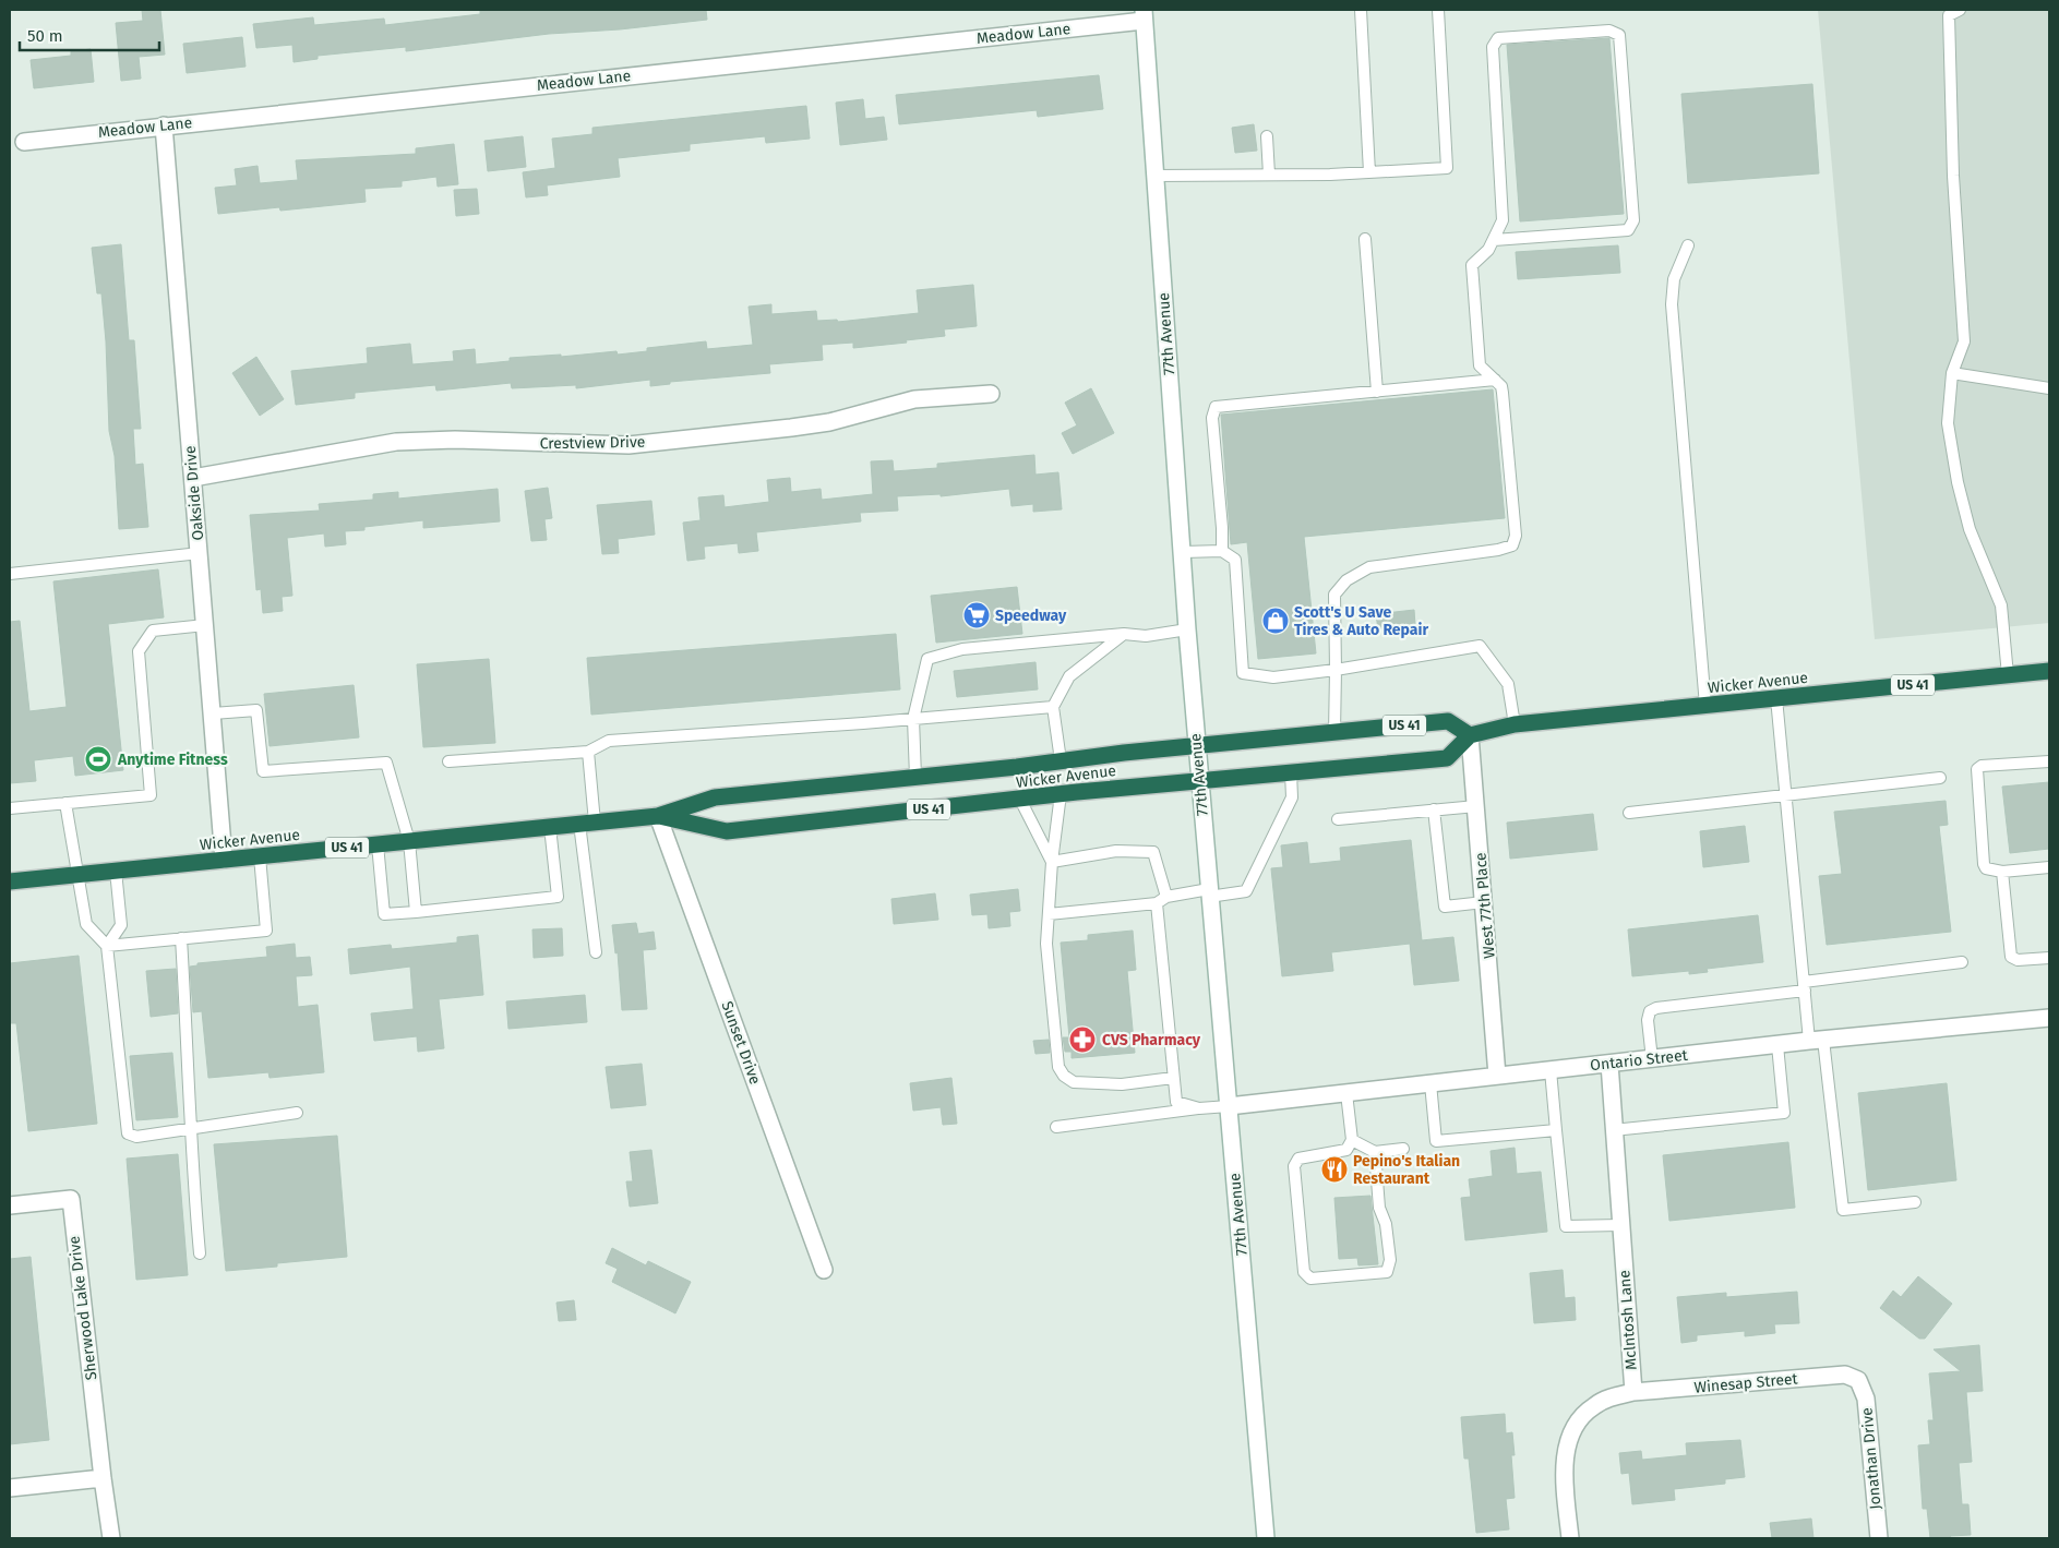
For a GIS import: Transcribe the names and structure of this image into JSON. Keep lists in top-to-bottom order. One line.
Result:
{"streets":{"highway":["Wicker Avenue","US 41"],"street":["Meadow Lane","77th Avenue","Crestview Drive","Oakside Drive","West 77th Place","Sunset Drive","Ontario Street","Sherwood Lake Drive","Mclntosh Lane","Winesap Street","Jonathan Drive"]},"crossings":[["Meadow Lane","77th Avenue"],["Meadow Lane","Oakside Drive"],["77th Avenue","Wicker Avenue"],["77th Avenue","Ontario Street"],["Crestview Drive","Oakside Drive"],["Oakside Drive","Wicker Avenue"],["Wicker Avenue","West 77th Place"],["Wicker Avenue","Sunset Drive"],["West 77th Place","Ontario Street"],["Ontario Street","Mclntosh Lane"],["Mclntosh Lane","Winesap Street"],["Winesap Street","Jonathan Drive"]],"places":{"supermarket":["Speedway"],"shop":["Scott's U Save Tires & Auto Repair"],"sports":["Anytime Fitness"],"pharmacy":["CVS Pharmacy"],"restaurant":["Pepino's Italian Restaurant"]},"scale_bar":"50 m"}
